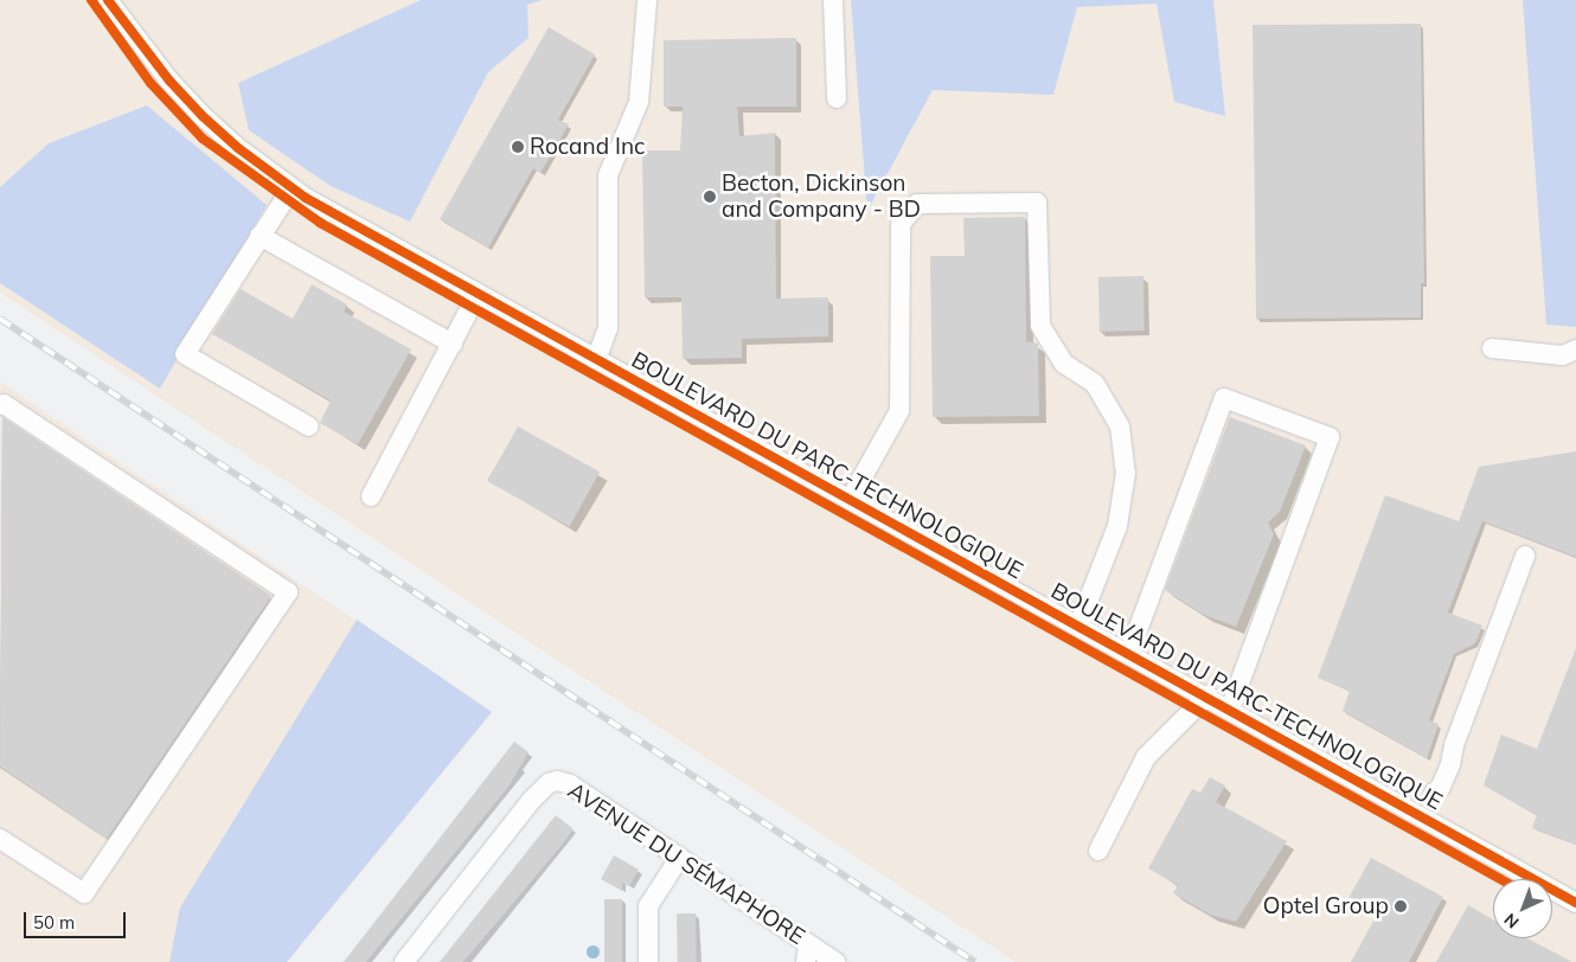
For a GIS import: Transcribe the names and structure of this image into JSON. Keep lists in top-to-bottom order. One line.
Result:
{"streets":{"street":["BOULEVARD DU PARC-TECHNOLOGIQUE","AVENUE DU SÉMAPHORE"]},"places":["Rocand Inc","Becton, Dickinson and Company - BD","Optel Group"],"scale_bar":"50 m","north":"bottom left"}
